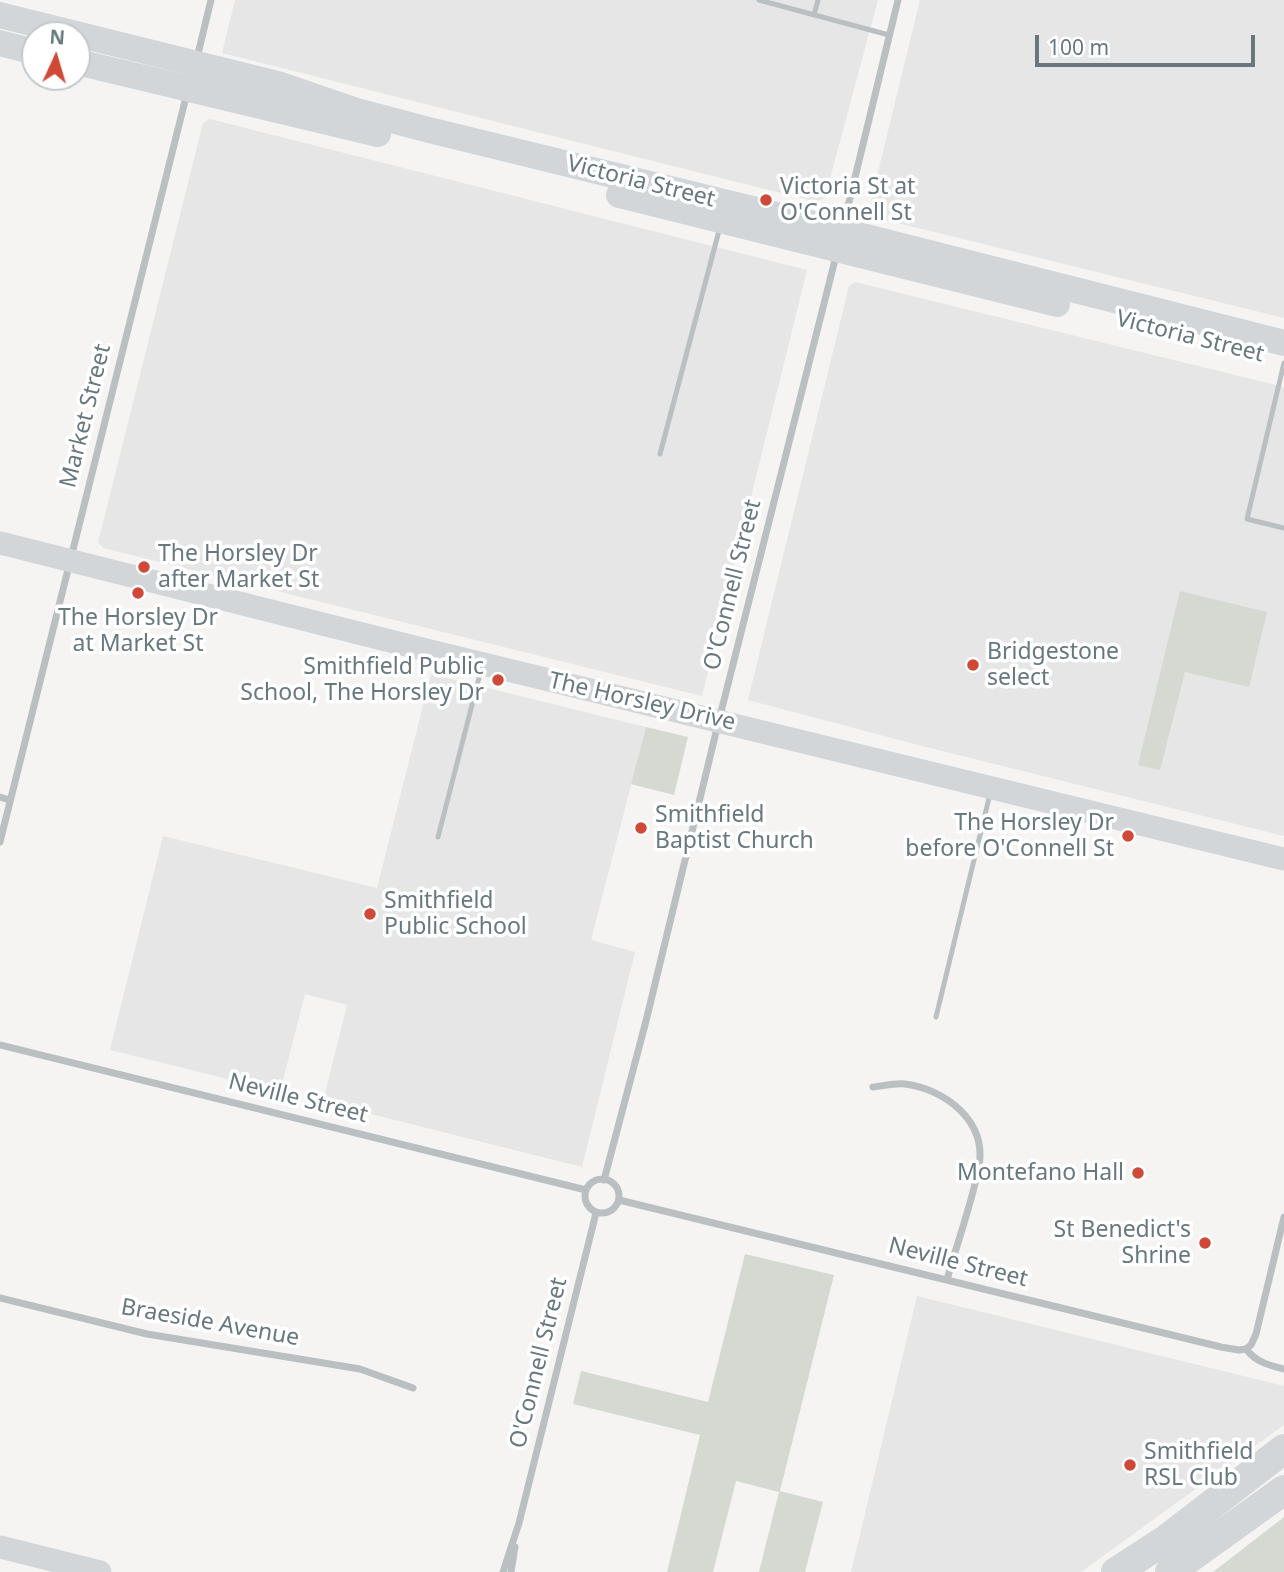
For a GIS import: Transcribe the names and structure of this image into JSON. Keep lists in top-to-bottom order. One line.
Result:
{"streets":{"main road":["Victoria Street","The Horsley Drive"],"street":["Market Street","O'Connell Street","Neville Street","Braeside Avenue"]},"crossings":[["Victoria Street","Market Street"],["Victoria Street","O'Connell Street"],["Market Street","The Horsley Drive"],["O'Connell Street","The Horsley Drive"],["O'Connell Street","Neville Street"]],"places":["Victoria St at O'Connell St","The Horsley Dr after Market St","The Horsley Dr at Market St","Bridgestone select","Smithfield Public School, The Horsley Dr","Smithfield Baptist Church","The Horsley Dr before O'Connell St","Smithfield Public School","Montefano Hall","St Benedict's Shrine","Smithfield RSL Club"],"scale_bar":"100 m","north":"top"}
